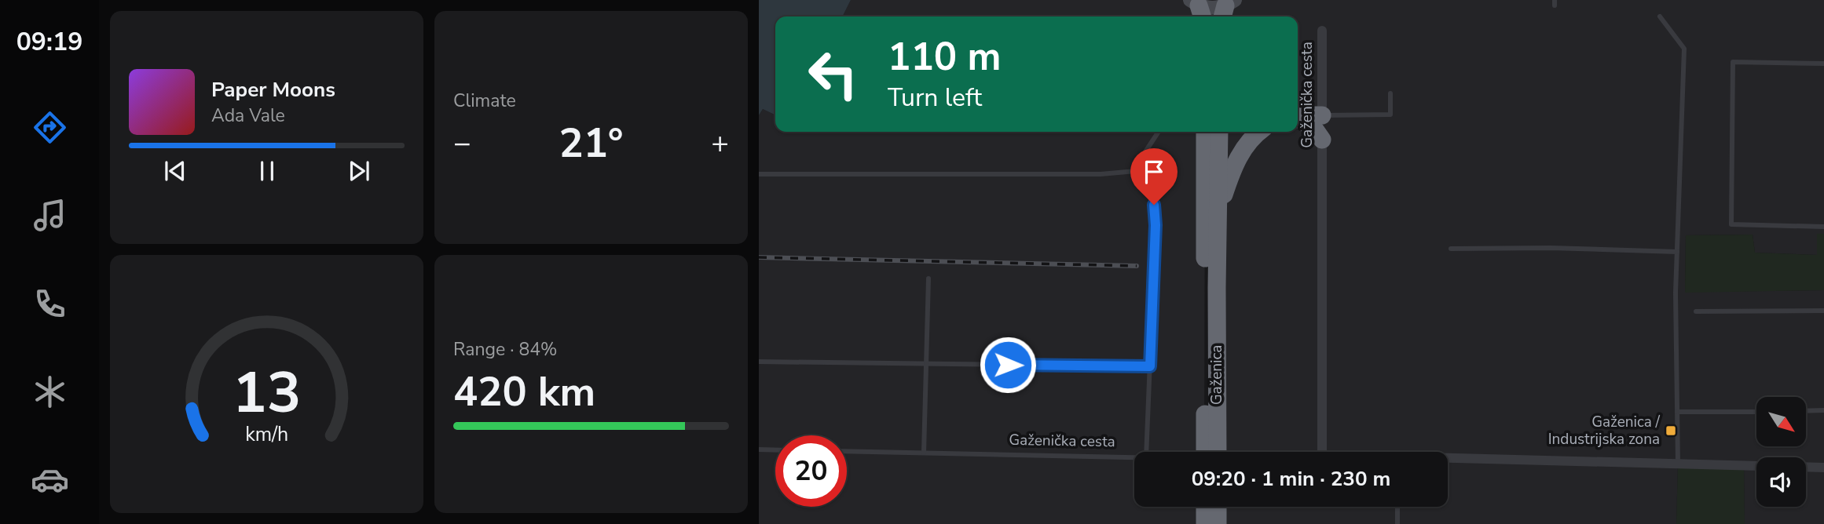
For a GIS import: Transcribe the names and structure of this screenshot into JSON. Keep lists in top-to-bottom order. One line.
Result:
{"streets":{"highway":["Gaženica"],"street":["Gaženička cesta"]},"places":{"transit":["Gaženica / Industrijska zona"]},"north":"bottom right","page":{"tabs":"09:19","tile":["Climate",["Range · 84%","420 km"]],"turn":["110 m","Turn left"],"song":["Paper Moons","Ada Vale"],"heat":["−","21°","+"],"limit":"20","trip":"09:20 · 1 min · 230 m","gauge":["13","km/h"]}}
